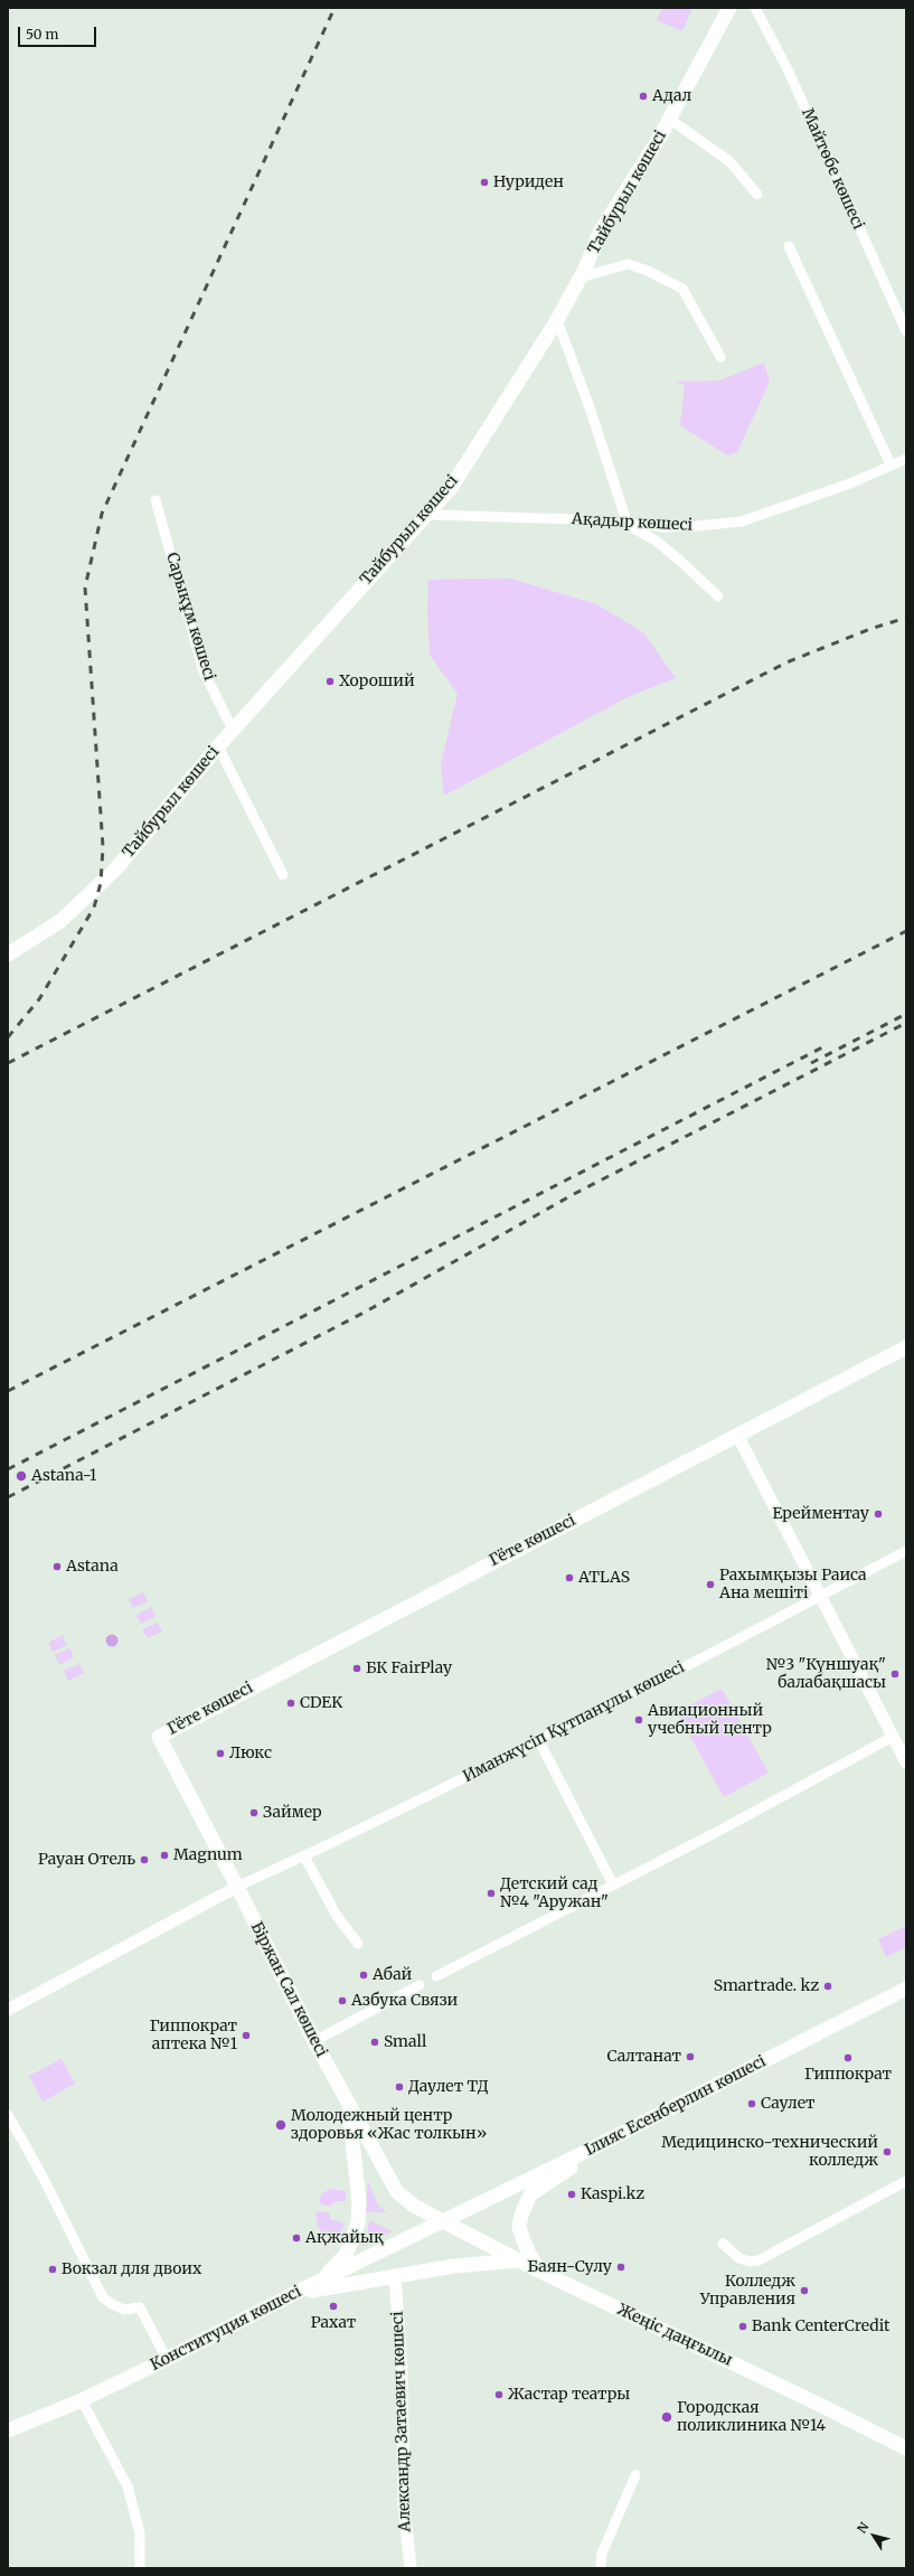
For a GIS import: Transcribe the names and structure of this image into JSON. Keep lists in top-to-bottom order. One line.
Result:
{"streets":{"main road":["Тайбурыл көшесі","Гёте көшесі","Біржан Сал көшесі","Ілияс Есенберлин көшесі","Конституция көшесі","Жеңіс даңғылы"],"street":["Майтөбе көшесі","Ақадыр көшесі","Сарықұм көшесі","Иманжүсіп Құтпанұлы көшесі","Александр Затаевич көшесі"]},"crossings":[["Тайбурыл көшесі","Ақадыр көшесі"],["Тайбурыл көшесі","Сарықұм көшесі"],["Гёте көшесі","Біржан Сал көшесі"],["Иманжүсіп Құтпанұлы көшесі","Біржан Сал көшесі"],["Біржан Сал көшесі","Ілияс Есенберлин көшесі"],["Біржан Сал көшесі","Конституция көшесі"],["Біржан Сал көшесі","Жеңіс даңғылы"],["Ілияс Есенберлин көшесі","Конституция көшесі"],["Ілияс Есенберлин көшесі","Жеңіс даңғылы"],["Конституция көшесі","Жеңіс даңғылы"]],"places":["Адал","Нуриден","Хороший","Astana-1","Ерейментау","Astana","ATLAS","Рахымқызы Раиса Ана мешіті","БК FairPlay","№3 \"Күншуақ\" балабақшасы","CDEK","Авиационный учебный центр","Люкс","Займер","Magnum","Рауан Отель","Детский сад №4 \"Аружан\"","Абай","Smartrade. kz","Азбука Связи","Гиппократ аптека №1","Small","Салтанат","Гиппократ","Даулет ТД","Саулет","Молодежный центр здоровья «Жас толкын»","Медицинско-технический колледж","Kaspi.kz","Ақжайық","Баян-Сулу","Вокзал для двоих","Колледж Управления","Рахат","Bank CenterCredit","Жастар театры","Городская поликлиника №14"],"scale_bar":"50 m","north":"top left"}
